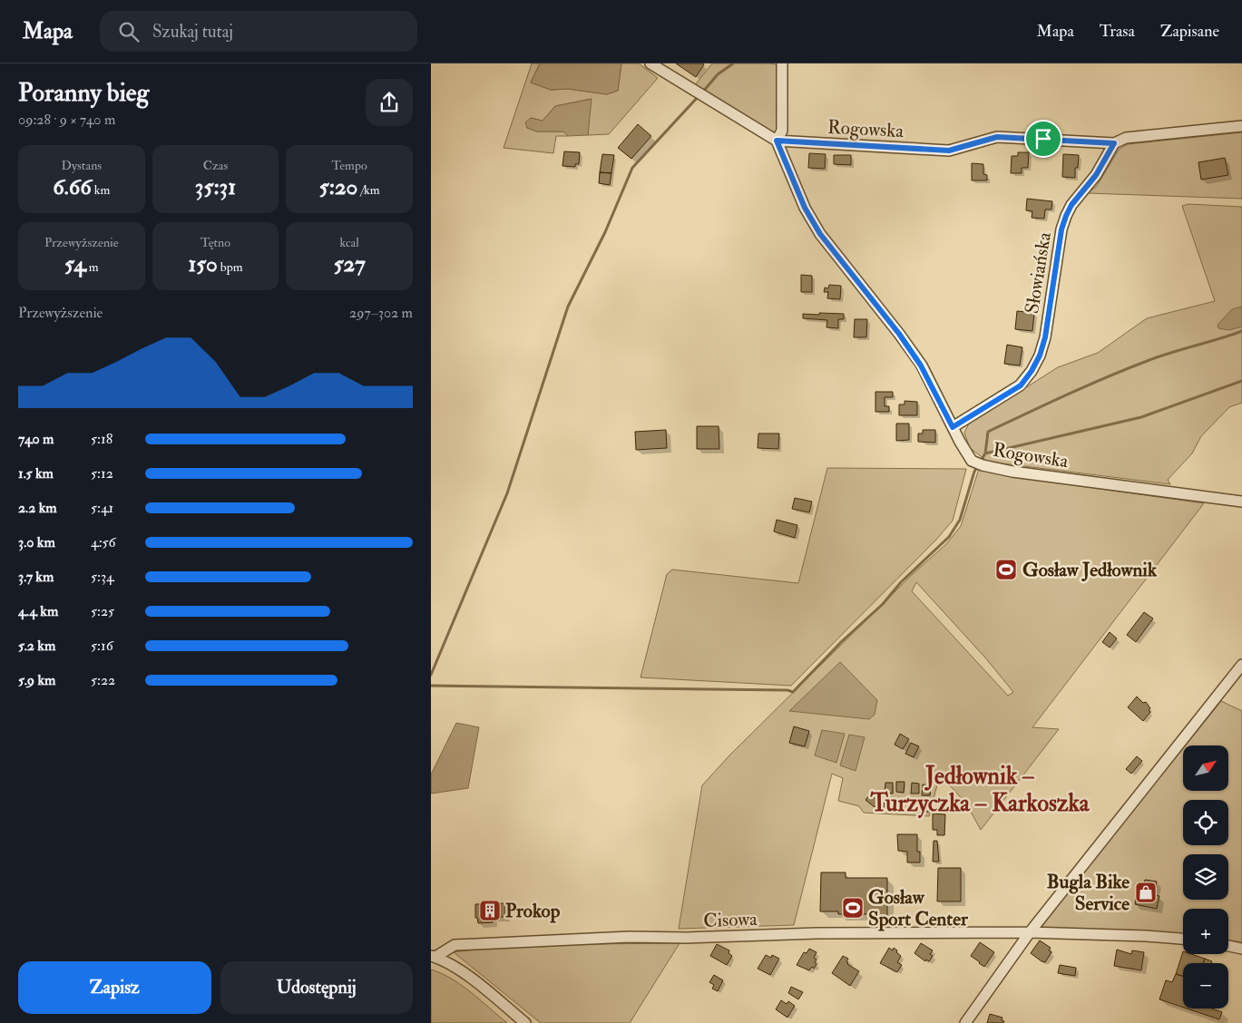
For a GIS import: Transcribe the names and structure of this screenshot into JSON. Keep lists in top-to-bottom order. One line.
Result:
{"streets":{"street":["Rogowska","Słowiańska","Cisowa"]},"crossings":[["Rogowska","Słowiańska"]],"districts":["Jedłownik – Turzyczka – Karkoszka"],"places":{"sports":["Gosław Jedłownik","Gosław Sport Center"],"shop":["Bugla Bike Service"],"building":["Prokop"]},"north":"top right","page":{"header":"Mapa","search":"Szukaj tutaj","nav":["Mapa","Trasa","Zapisane"],"heading":["Poranny bieg","09:28 · 9 × 740 m"],"stats":[["Dystans","6.66 km"],["Czas","35:31"],["Tempo","5:20 /km"],["Przewyższenie","54 m"],["Tętno","150 bpm"],["kcal","527"]],"chart":["Przewyższenie","297–302 m"],"list":[{"name":"740 m","note":"5:18"},{"name":"1.5 km","note":"5:12"},{"name":"2.2 km","note":"5:41"},{"name":"3.0 km","note":"4:56"},{"name":"3.7 km","note":"5:34"},{"name":"4.4 km","note":"5:25"},{"name":"5.2 km","note":"5:16"},{"name":"5.9 km","note":"5:22"}],"map_buttons":["+","−"],"buttons":["Zapisz","Udostępnij"]}}
